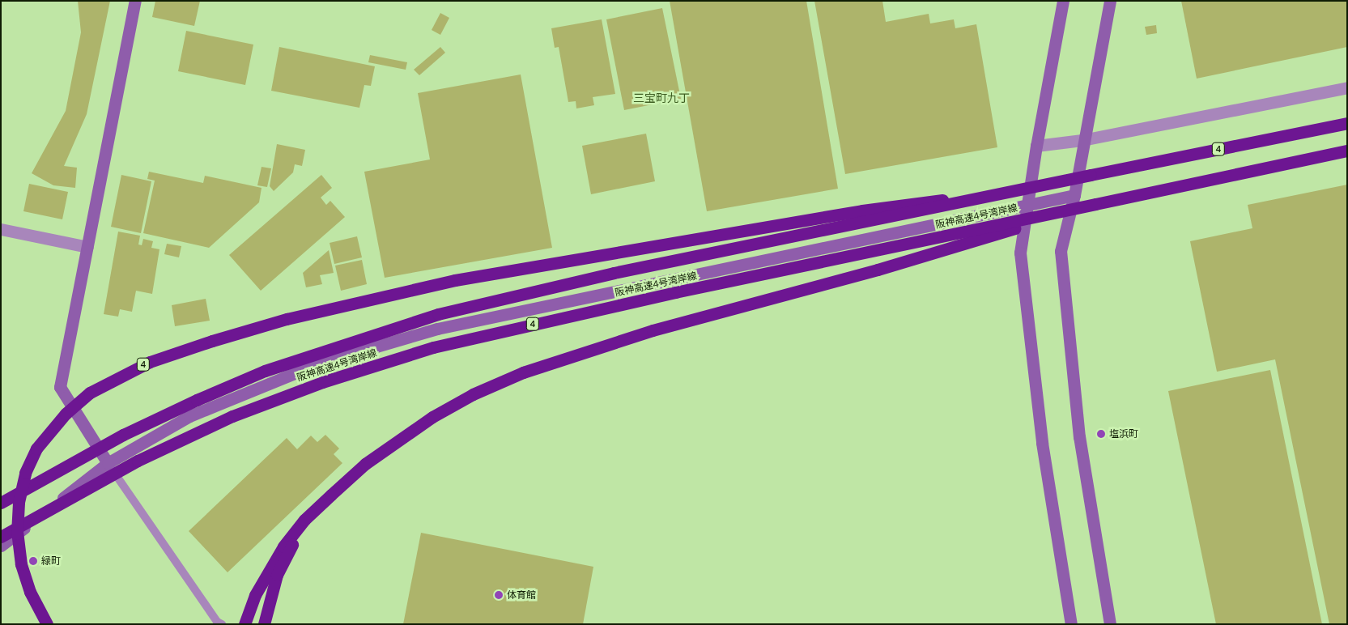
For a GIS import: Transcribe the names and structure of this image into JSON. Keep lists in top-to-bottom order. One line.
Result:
{"streets":{"highway":["4","阪神高速4号湾岸線"]},"crossings":[["4","阪神高速4号湾岸線"]],"districts":["三宝町九丁"],"places":["塩浜町","緑町","体育館"]}
